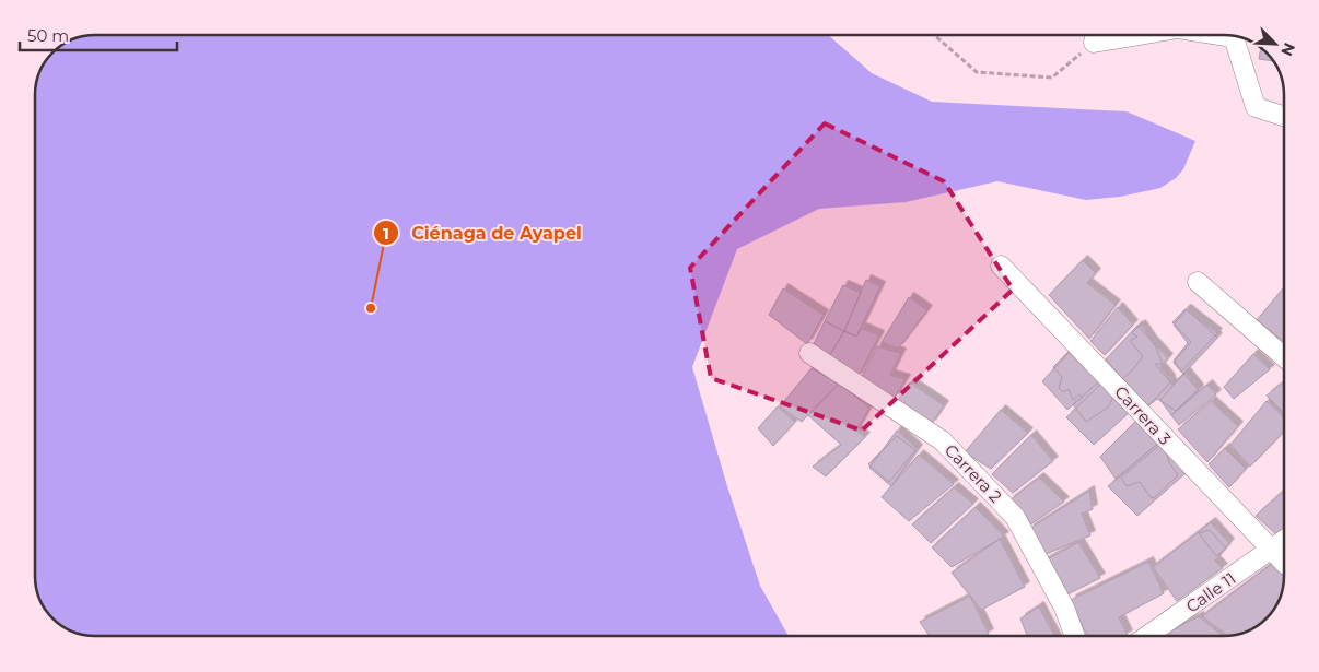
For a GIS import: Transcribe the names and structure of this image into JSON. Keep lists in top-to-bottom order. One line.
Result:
{"streets":{"street":["Carrera 3","Carrera 2","Calle 11"]},"crossings":[["Carrera 3","Calle 11"]],"places":["Ciénaga de Ayapel"],"scale_bar":"50 m","north":"bottom right"}
